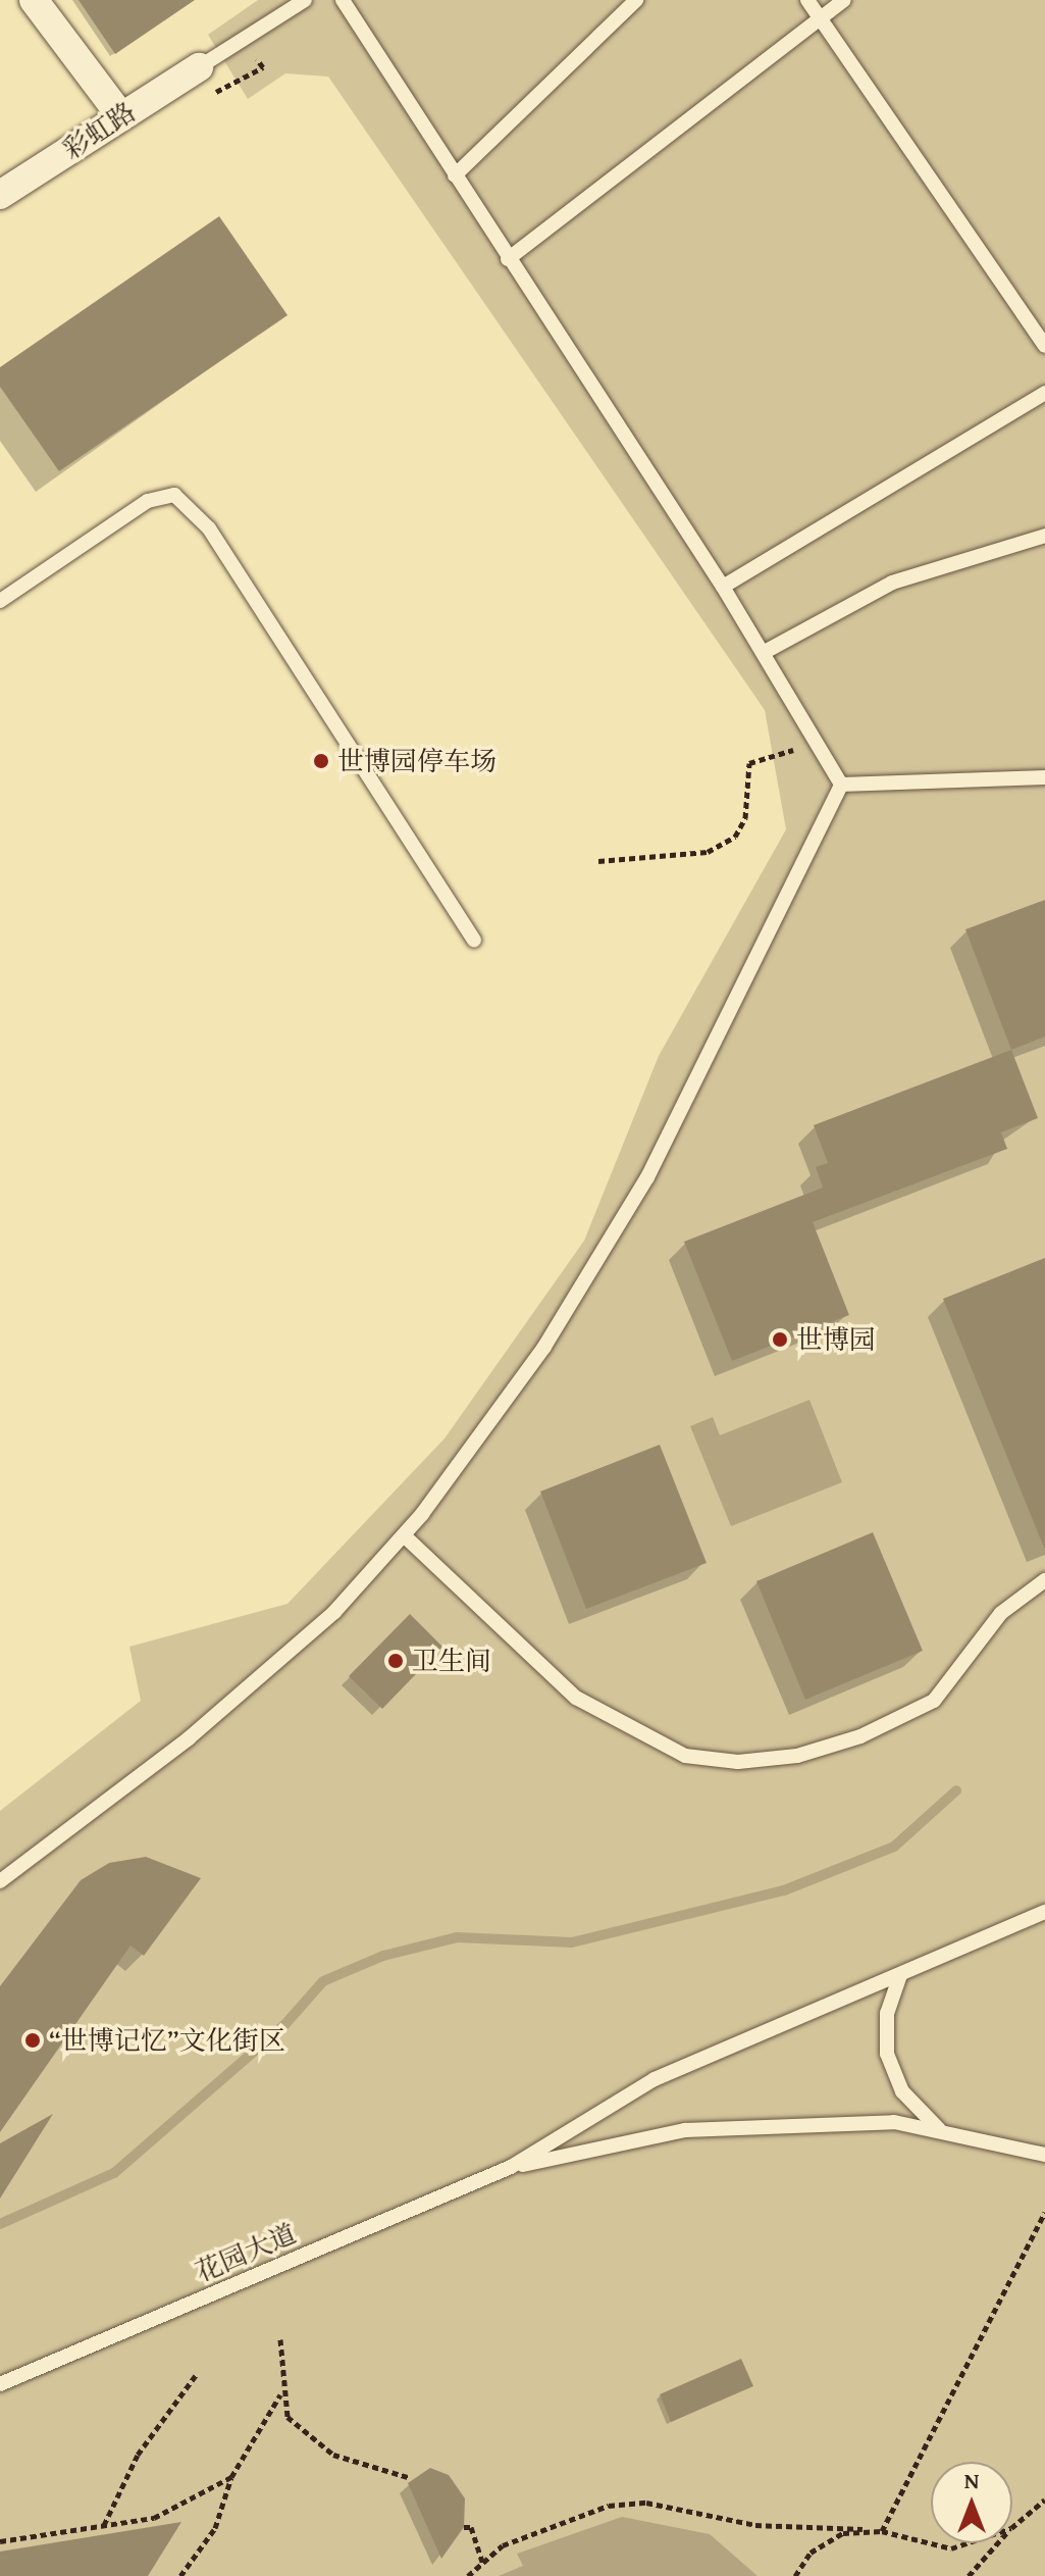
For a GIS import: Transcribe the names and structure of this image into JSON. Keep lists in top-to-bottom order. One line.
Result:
{"streets":{"street":["彩虹路"],"lane":["花园大道"]},"places":["世博园停车场","世博园","卫生间","“世博记忆”文化街区"],"north":"top"}
